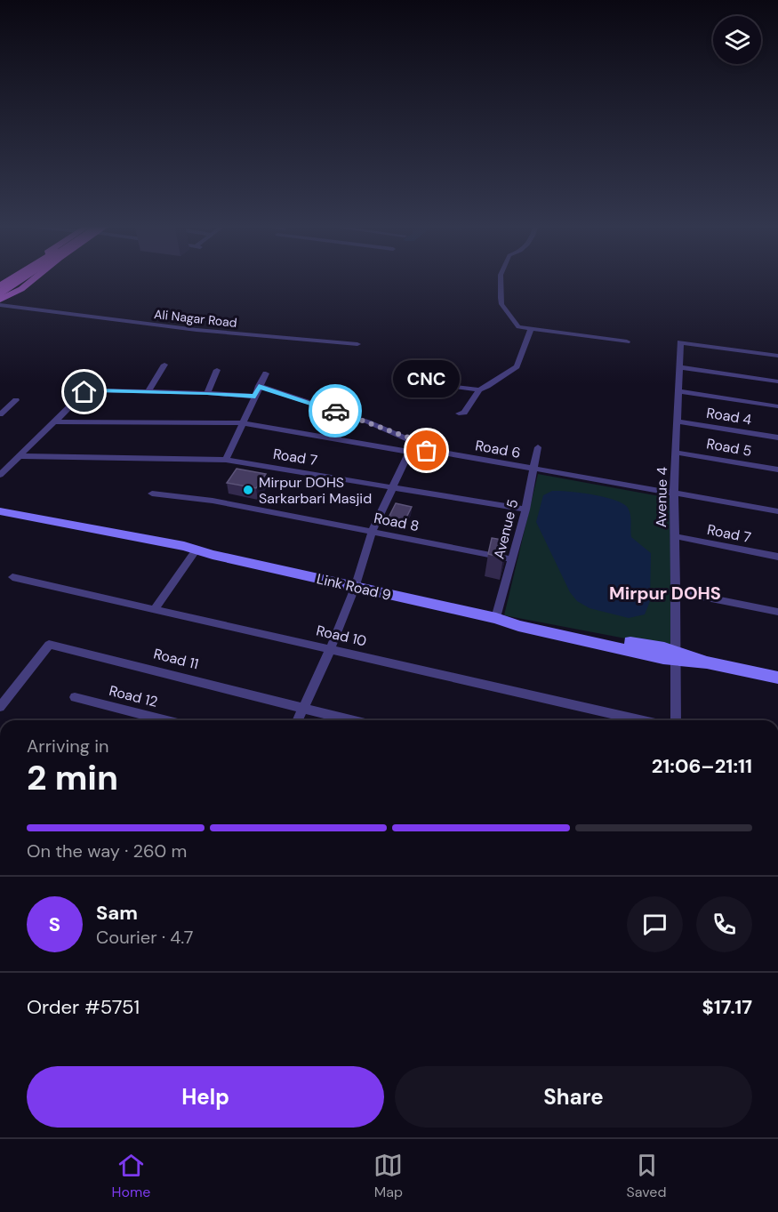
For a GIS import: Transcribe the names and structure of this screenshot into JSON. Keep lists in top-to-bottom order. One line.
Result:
{"streets":{"main road":["Link Road 9"],"street":["Ali Nagar Road","Road 4","Road 5","Road 6","Road 7","Avenue 4","Road 8","Avenue 5","Road 10","Road 11","Road 12"]},"crossings":[["Road 4","Avenue 4"],["Road 5","Avenue 4"],["Road 6","Avenue 4"],["Road 6","Avenue 5"],["Road 7","Avenue 4"],["Road 7","Avenue 5"],["Avenue 4","Link Road 9"],["Road 8","Avenue 5"],["Avenue 5","Link Road 9"]],"districts":["Mirpur DOHS"],"places":["CNC","Mirpur DOHS Sarkarbari Masjid"],"page":{"bubble":"CNC","heading":["2 min","Arriving in","21:06–21:11"],"panel":["Sam","Courier · 4.7","Order #5751","$17.17"],"bar":"On the way · 260 m","round":"S","buttons":["Help","Share"],"tabs":["Home","Map","Saved"]}}
